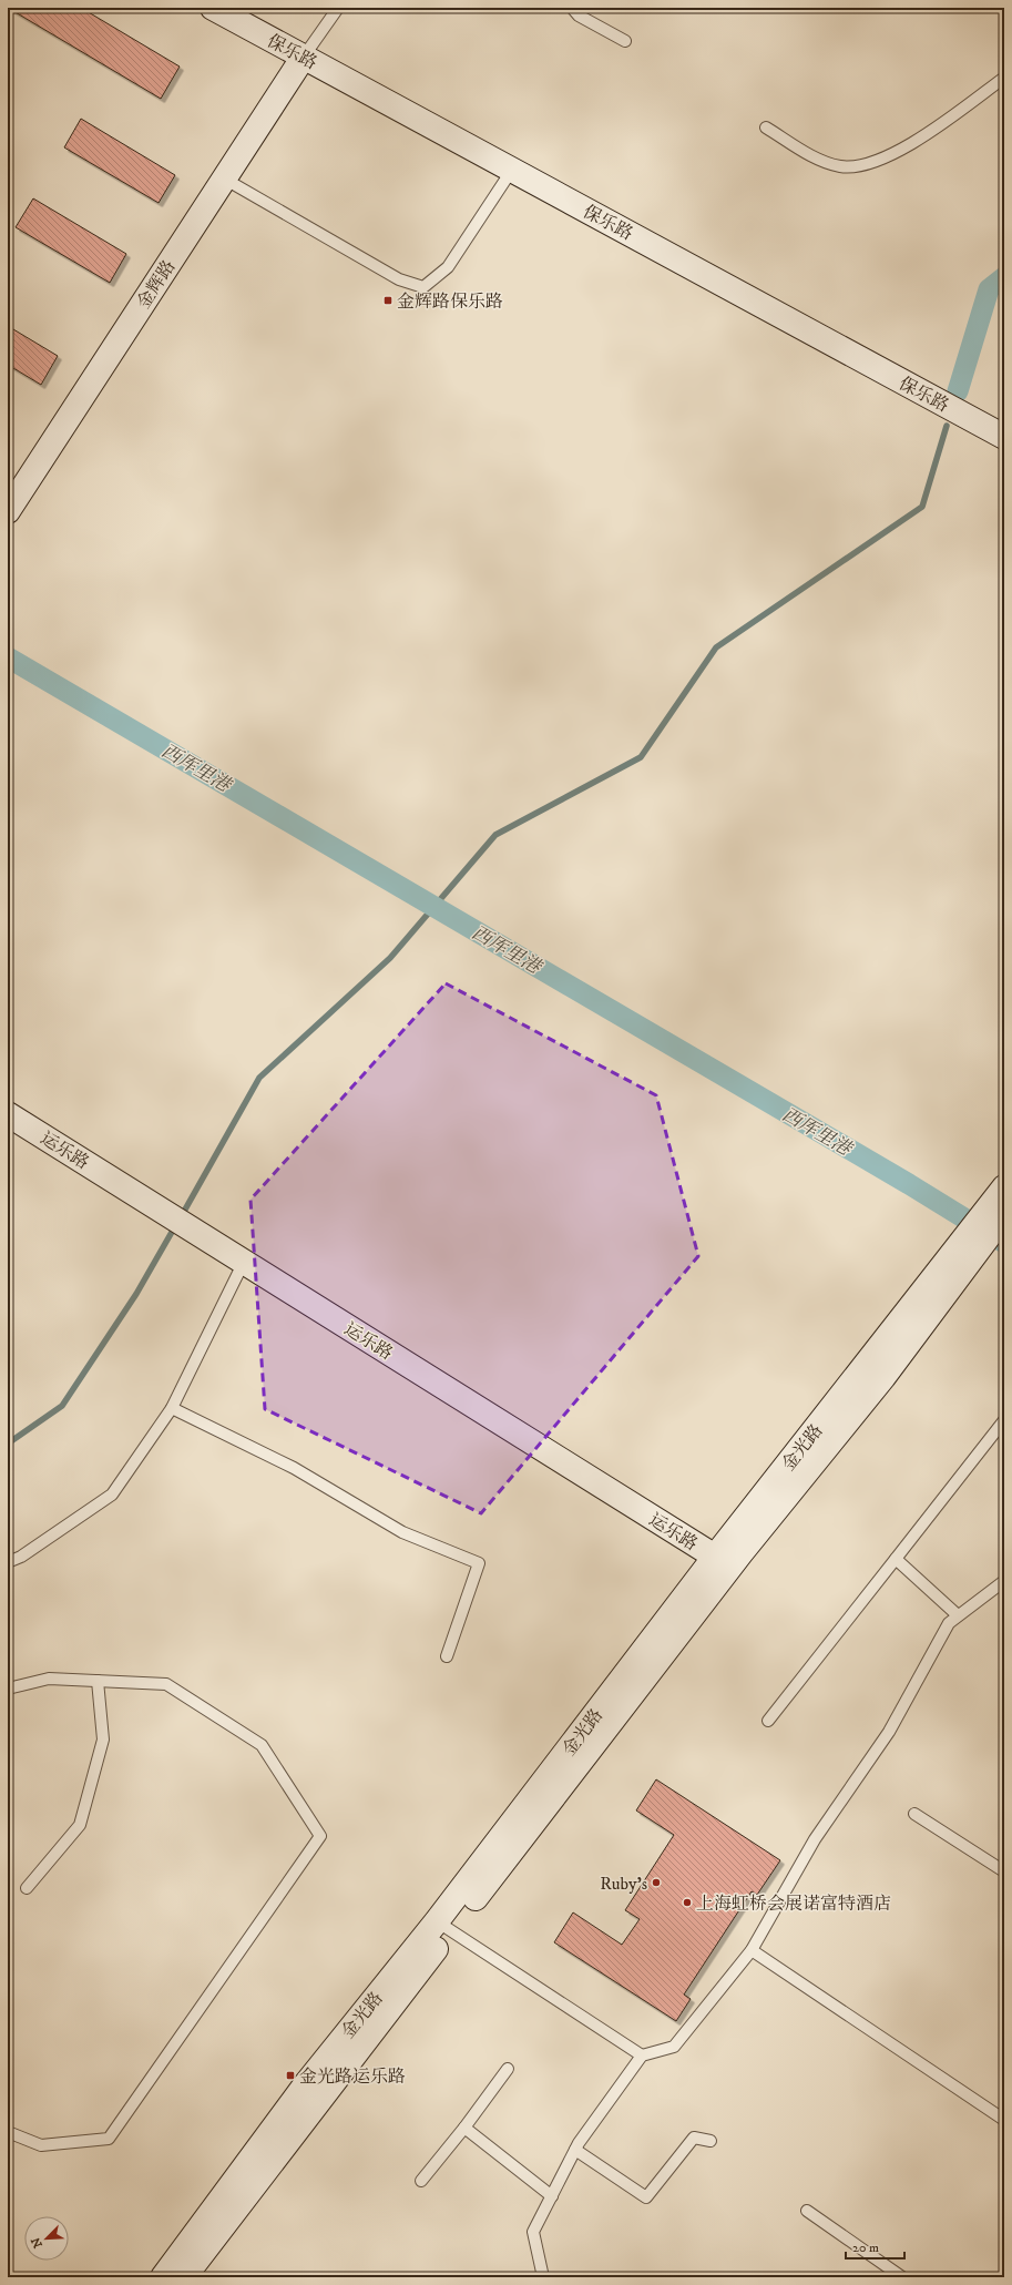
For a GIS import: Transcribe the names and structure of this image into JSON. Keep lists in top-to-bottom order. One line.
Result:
{"streets":{"street":["保乐路","金辉路","运乐路","金光路"]},"crossings":[["保乐路","金辉路"],["运乐路","金光路"]],"water":["西厍里港"],"places":{"transit":["金辉路保乐路","金光路运乐路"],"other":["Ruby's","上海虹桥会展诺富特酒店"]},"scale_bar":"20 m","north":"bottom left"}
